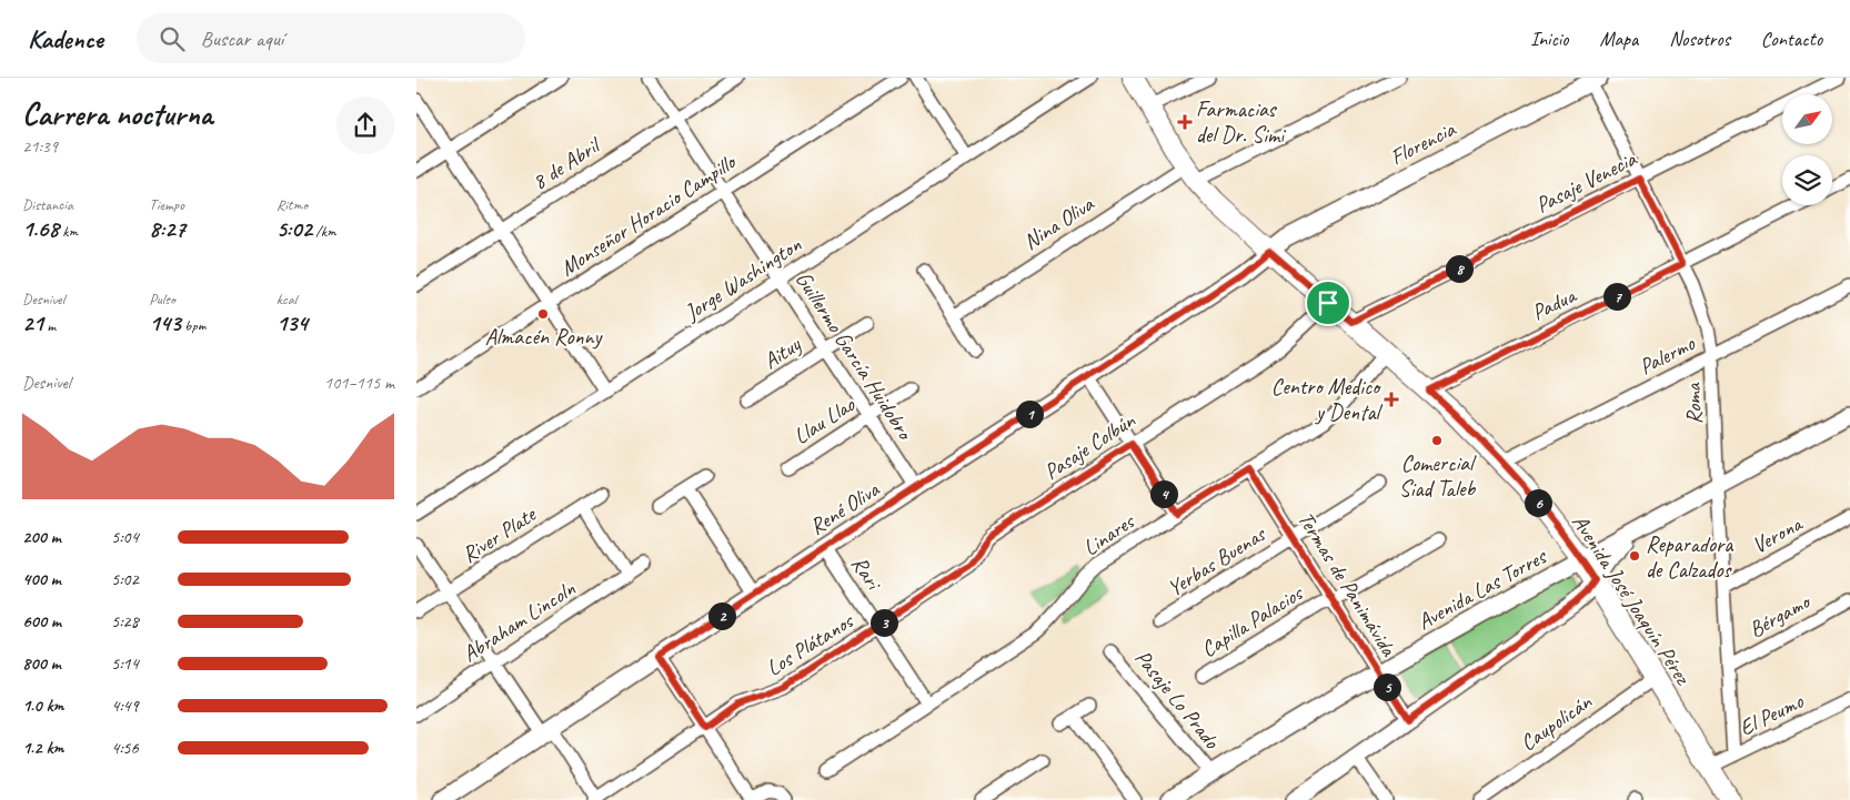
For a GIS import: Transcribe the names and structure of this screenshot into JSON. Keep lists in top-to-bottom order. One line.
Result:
{"streets":{"main road":["Avenida José Joaquín Pérez"],"street":["Florencia","8 de Abril","Pasaje Venecia","Monseñor Horacio Campillo","Nina Oliva","Jorge Washington","Padua","Aituy","Guillermo García Huidobro","Palermo","Roma","Llau Llao","Pasaje Colbún","René Oliva","River Plate","Linares","Verona","Yerbas Buenas","Rari","Termas de Panimávida","Avenida Las Torres","Bérgamo","Abraham Lincoln","Capilla Palacios","Los Plátanos","Pasaje Lo Prado","El Peumo","Caupolicán"]},"crossings":[["Florencia","Roma"],["Florencia","René Oliva"],["Florencia","Avenida José Joaquín Pérez"],["8 de Abril","Guillermo García Huidobro"],["Pasaje Venecia","Roma"],["Pasaje Venecia","Avenida José Joaquín Pérez"],["Monseñor Horacio Campillo","Guillermo García Huidobro"],["Nina Oliva","Avenida José Joaquín Pérez"],["Jorge Washington","Guillermo García Huidobro"],["Padua","Roma"],["Padua","Avenida José Joaquín Pérez"],["Aituy","Guillermo García Huidobro"],["Guillermo García Huidobro","Llau Llao"],["Guillermo García Huidobro","René Oliva"],["Palermo","Roma"],["Palermo","Avenida José Joaquín Pérez"],["Roma","Verona"],["Roma","Avenida Las Torres"],["Roma","Bérgamo"],["Roma","El Peumo"],["Pasaje Colbún","Rari"],["Pasaje Colbún","Avenida José Joaquín Pérez"],["Pasaje Colbún","Los Plátanos"],["René Oliva","Rari"],["René Oliva","Avenida José Joaquín Pérez"],["Linares","Rari"],["Linares","Termas de Panimávida"],["Linares","Avenida José Joaquín Pérez"],["Yerbas Buenas","Termas de Panimávida"],["Rari","Los Plátanos"],["Termas de Panimávida","Avenida Las Torres"],["Termas de Panimávida","Capilla Palacios"],["Avenida Las Torres","Avenida José Joaquín Pérez"],["Avenida Las Torres","Pasaje Lo Prado"],["Avenida José Joaquín Pérez","El Peumo"],["Avenida José Joaquín Pérez","Caupolicán"]],"places":{"health":["Farmacias del Dr. Simi","Centro Medico y Dental"],"other":["Almacén Ronny","Comercial Siad Taleb","Reparadora de Calzados"]},"north":"top right","page":{"header":"Kadence","search":"Buscar aquí","nav":["Inicio","Mapa","Nosotros","Contacto"],"heading":["Carrera nocturna","21:39"],"stats":[["Distancia","1.68 km"],["Tiempo","8:27"],["Ritmo","5:02 /km"],["Desnivel","21 m"],["Pulso","143 bpm"],["kcal","134"]],"pins":["8","7","1","4","6","2","3","5"],"chart":["Desnivel","101–115 m"],"list":[{"name":"200 m","note":"5:04"},{"name":"400 m","note":"5:02"},{"name":"600 m","note":"5:28"},{"name":"800 m","note":"5:14"},{"name":"1.0 km","note":"4:49"},{"name":"1.2 km","note":"4:56"}]}}
